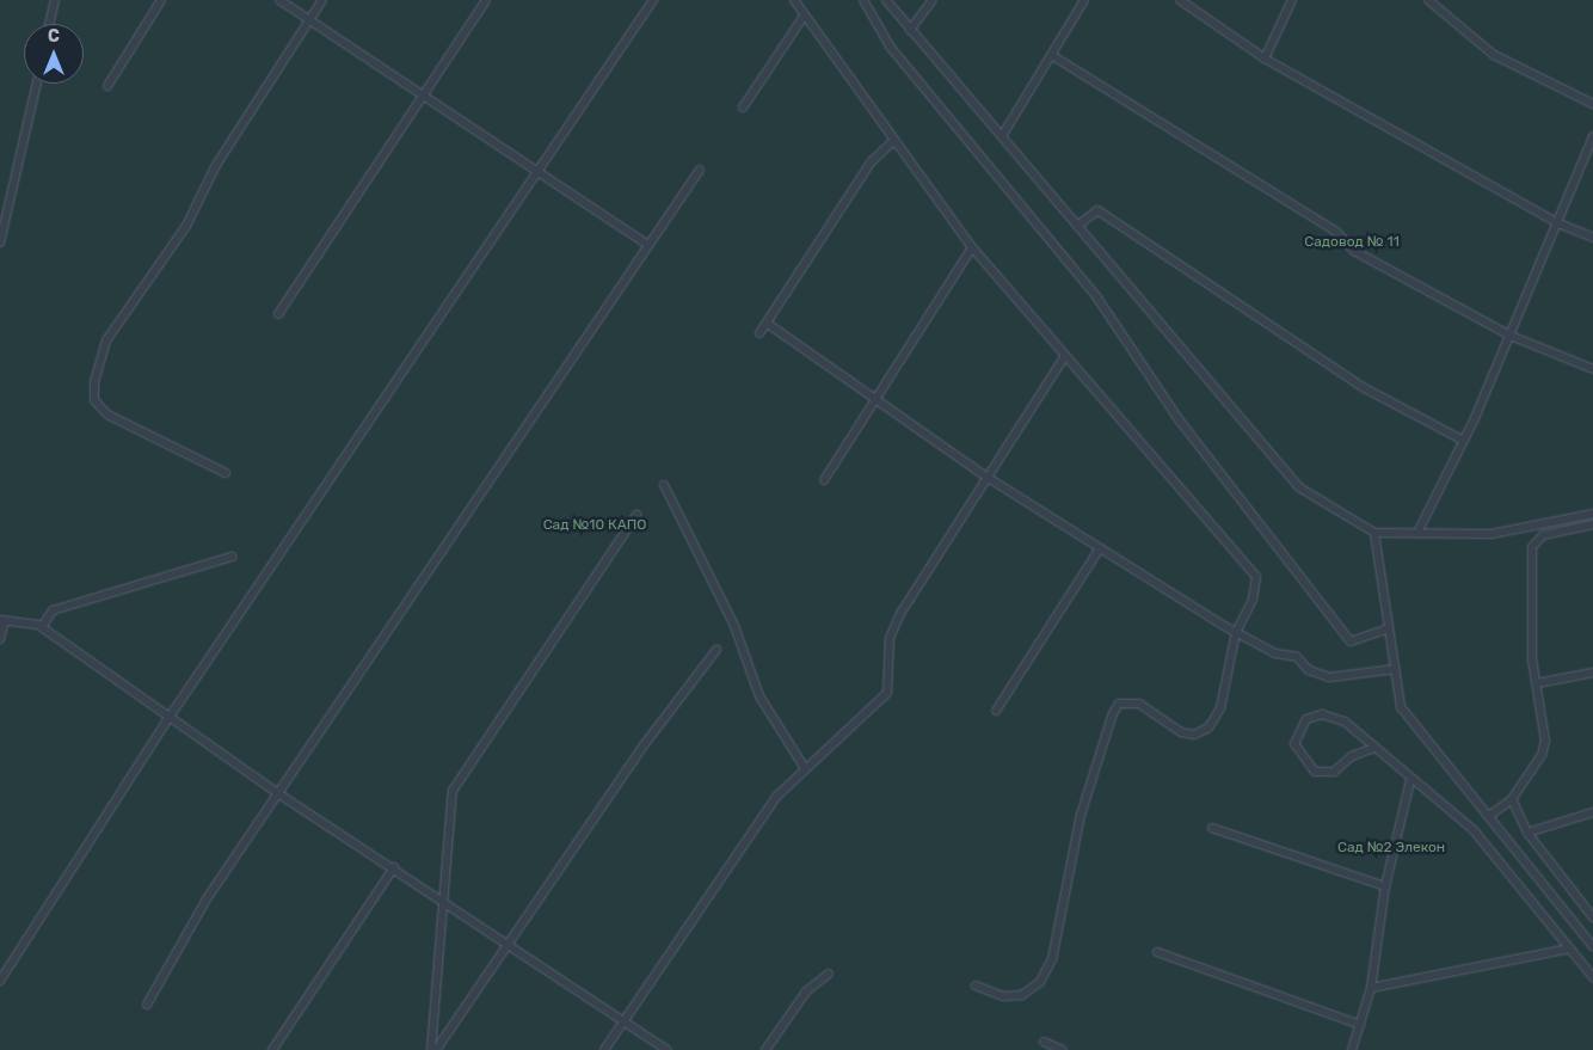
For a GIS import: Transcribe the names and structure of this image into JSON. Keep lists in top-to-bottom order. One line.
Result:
{"parks":["Садовод № 11","Сад №10 КАПО","Сад №2 Элекон"],"north":"top"}
